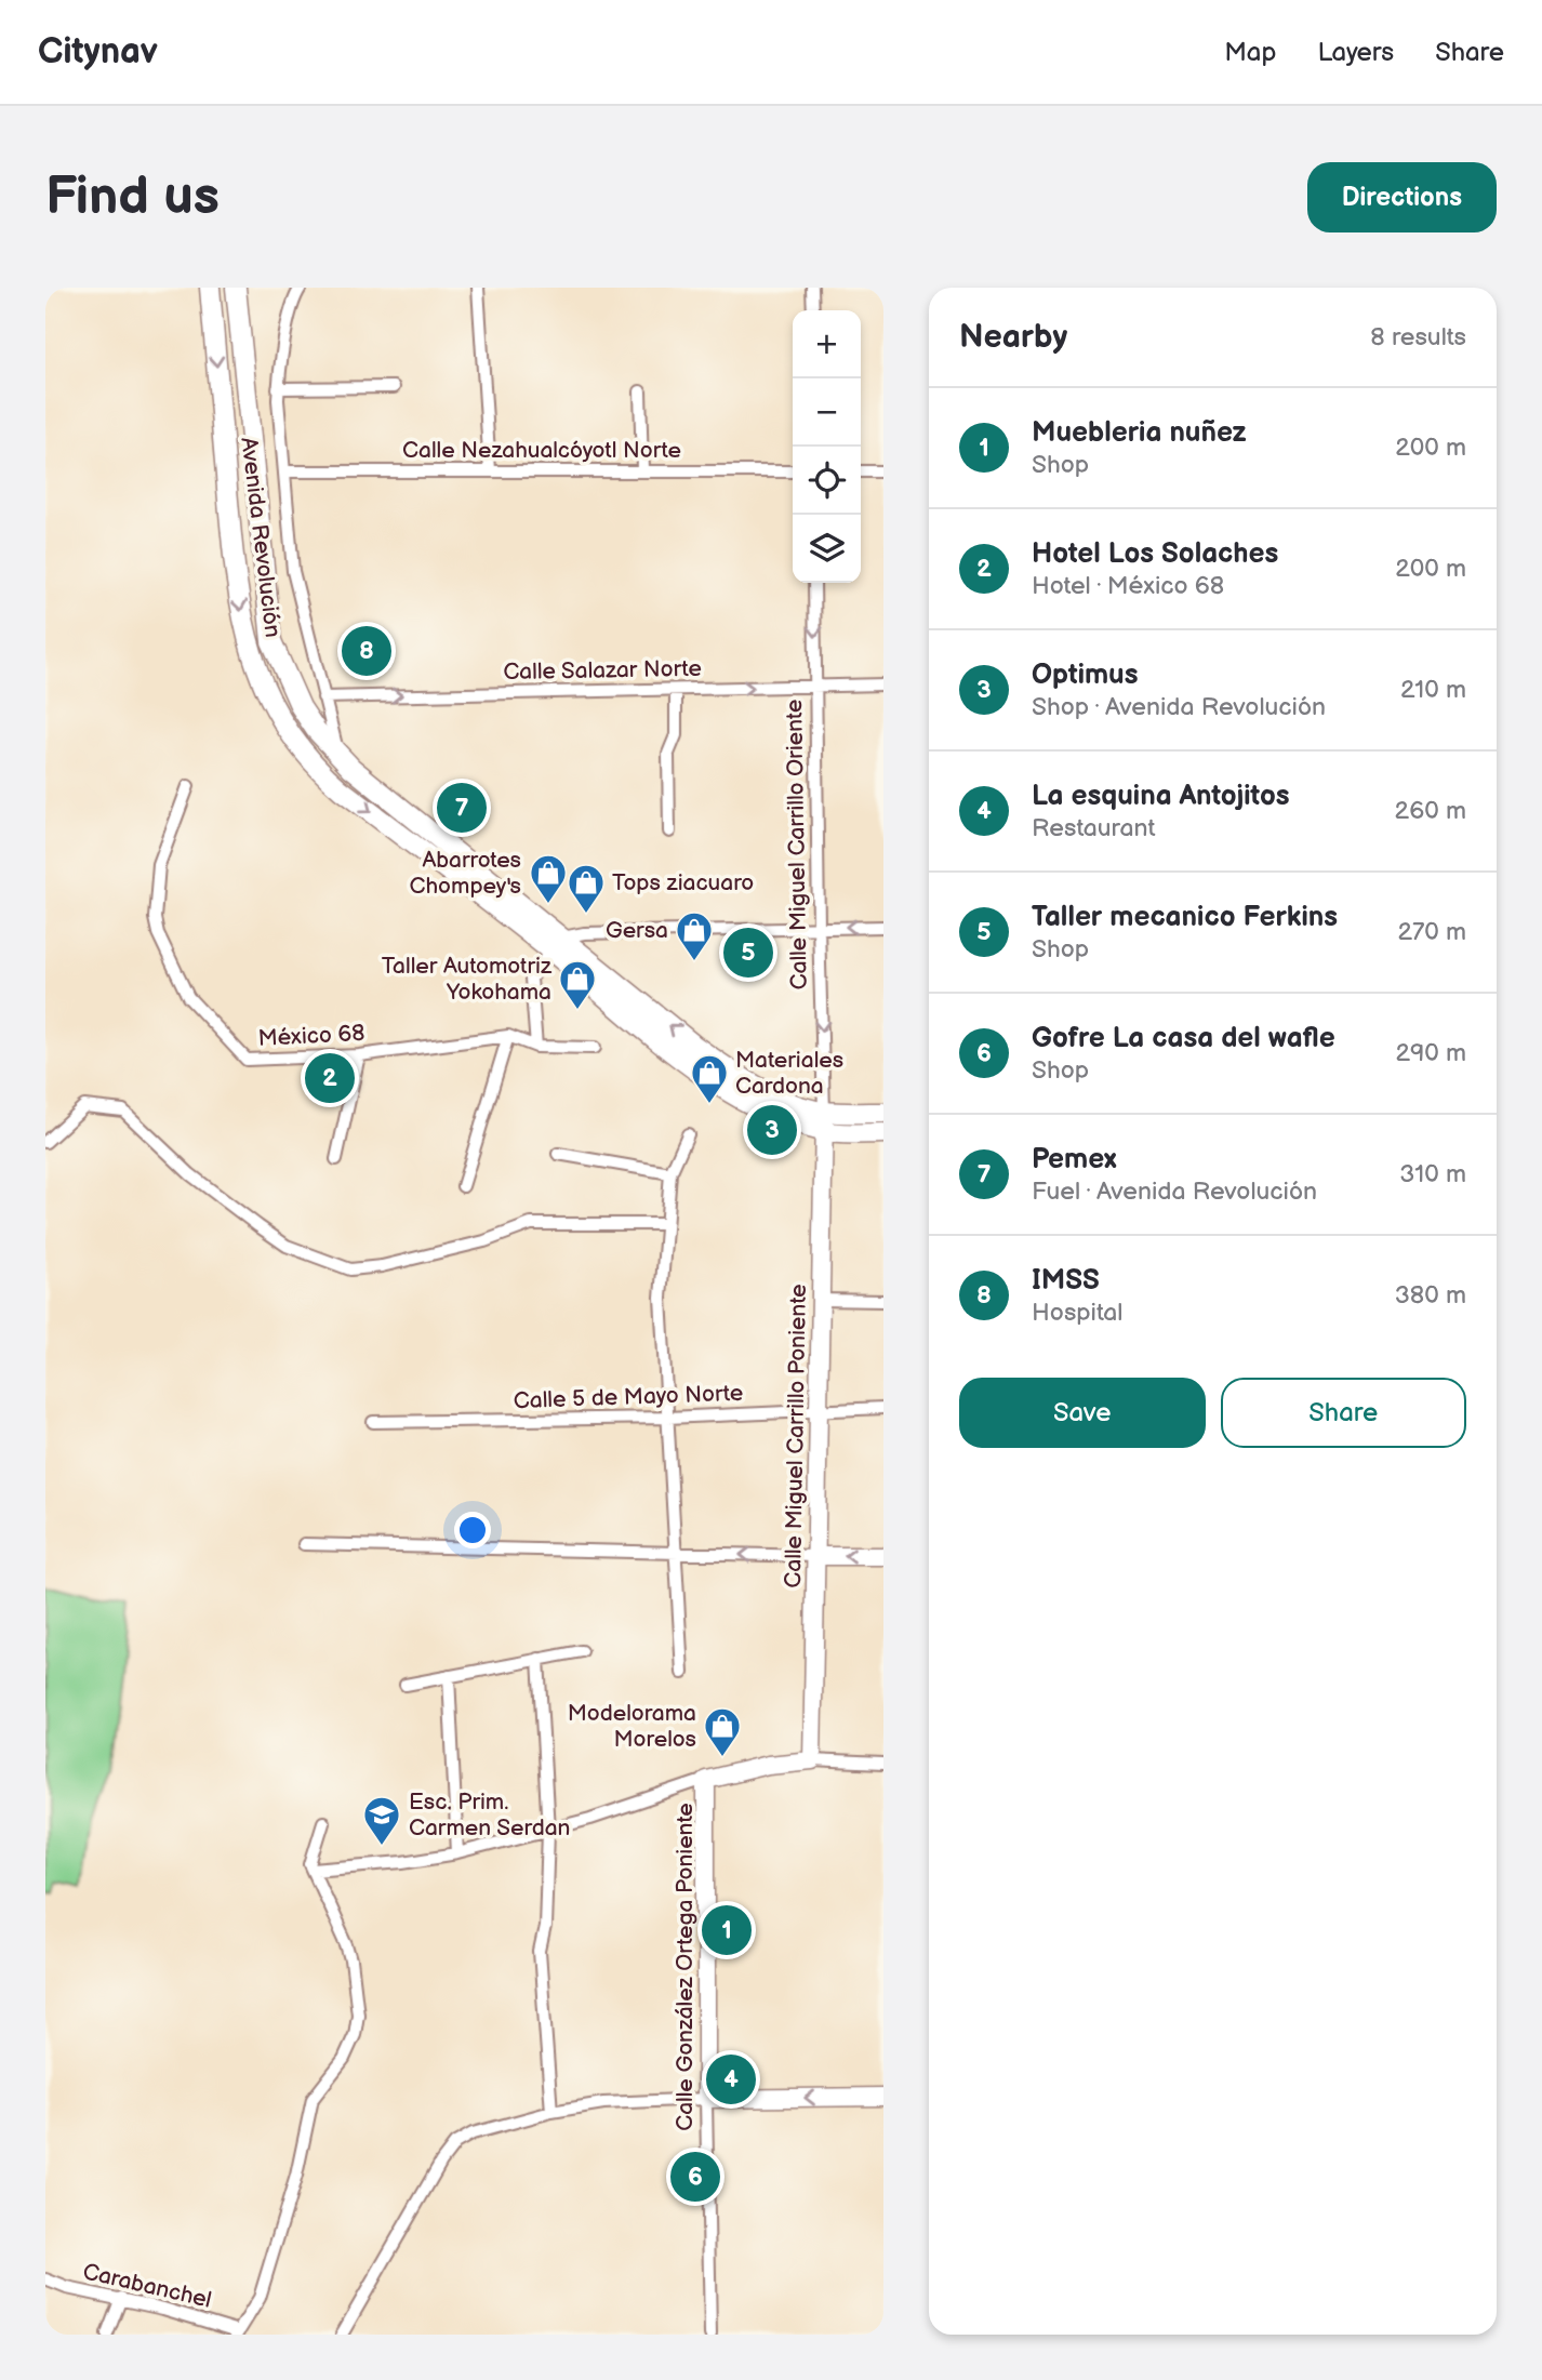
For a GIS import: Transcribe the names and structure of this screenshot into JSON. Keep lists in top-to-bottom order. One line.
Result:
{"streets":{"main road":["Avenida Revolución"],"street":["Calle Nezahualcóyotl Norte","Calle Salazar Norte","Calle Miguel Carrillo Oriente","México 68","Calle 5 de Mayo Norte","Calle Miguel Carrillo Poniente","Calle González Ortega Poniente","Carabanchel"]},"crossings":[["Avenida Revolución","Calle Miguel Carrillo Oriente"],["Avenida Revolución","Calle Miguel Carrillo Poniente"],["Calle Salazar Norte","Calle Miguel Carrillo Oriente"],["Calle Miguel Carrillo Oriente","Calle Miguel Carrillo Poniente"],["Calle 5 de Mayo Norte","Calle Miguel Carrillo Poniente"]],"one_way":["Calle Salazar Norte","Calle Miguel Carrillo Oriente"],"places":{"shop":["Abarrotes Chompey's","Tops ziacuaro","Gersa","Taller Automotriz Yokohama","Materiales Cardona","Modelorama Morelos"],"school or university":["Esc. Prim. Carmen Serdan"]},"page":{"header":"Citynav","nav":["Map","Layers","Share"],"buttons":["Directions",["Save","Share"]],"title":"Find us","heading":["Nearby","8 results"],"map_buttons":["+","−"],"list":[{"mark":"1","name":"Muebleria nuñez","note":"Shop","value":"200 m"},{"mark":"2","name":"Hotel Los Solaches","note":"Hotel · México 68","value":"200 m"},{"mark":"3","name":"Optimus","note":"Shop · Avenida Revolución","value":"210 m"},{"mark":"4","name":"La esquina Antojitos","note":"Restaurant","value":"260 m"},{"mark":"5","name":"Taller mecanico Ferkins","note":"Shop","value":"270 m"},{"mark":"6","name":"Gofre La casa del wafle","note":"Shop","value":"290 m"},{"mark":"7","name":"Pemex","note":"Fuel · Avenida Revolución","value":"310 m"},{"mark":"8","name":"IMSS","note":"Hospital","value":"380 m"}],"pins":["8","7","5","2","3","1","4","6"]}}
